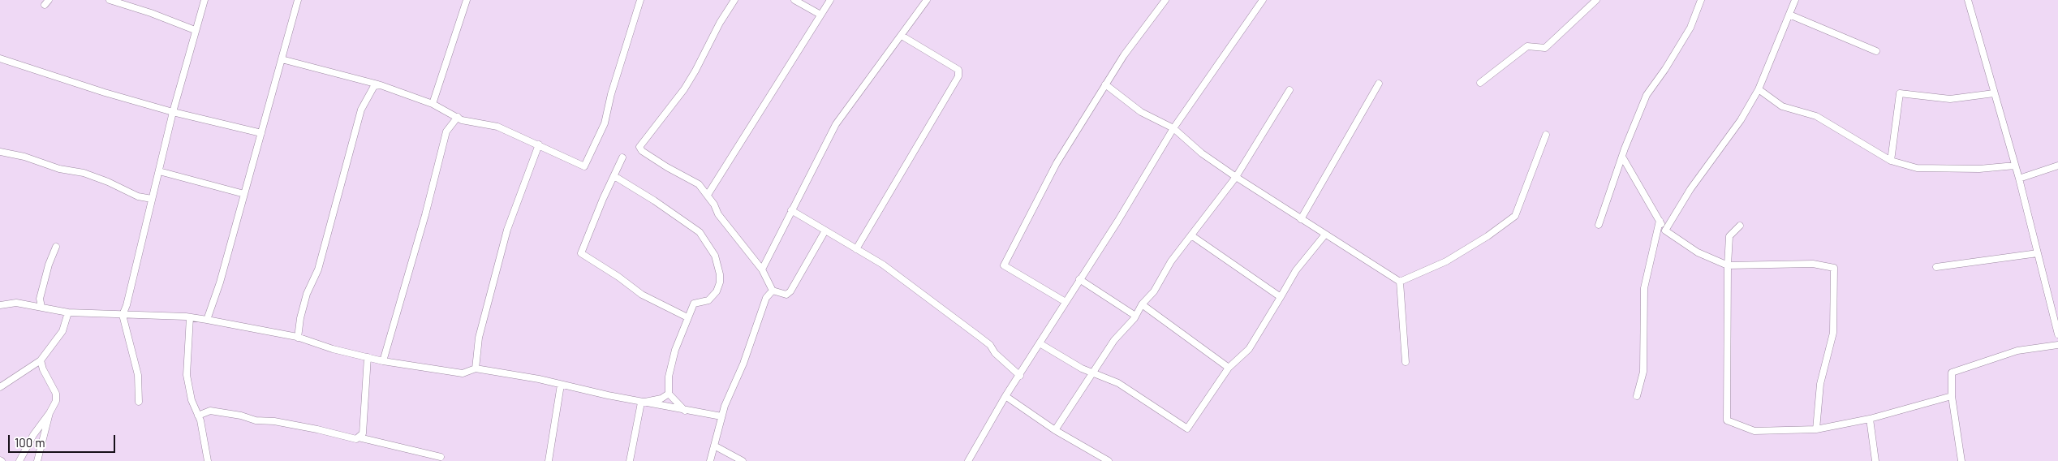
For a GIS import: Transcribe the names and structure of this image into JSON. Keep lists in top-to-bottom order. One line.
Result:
{"scale_bar":"100 m"}
